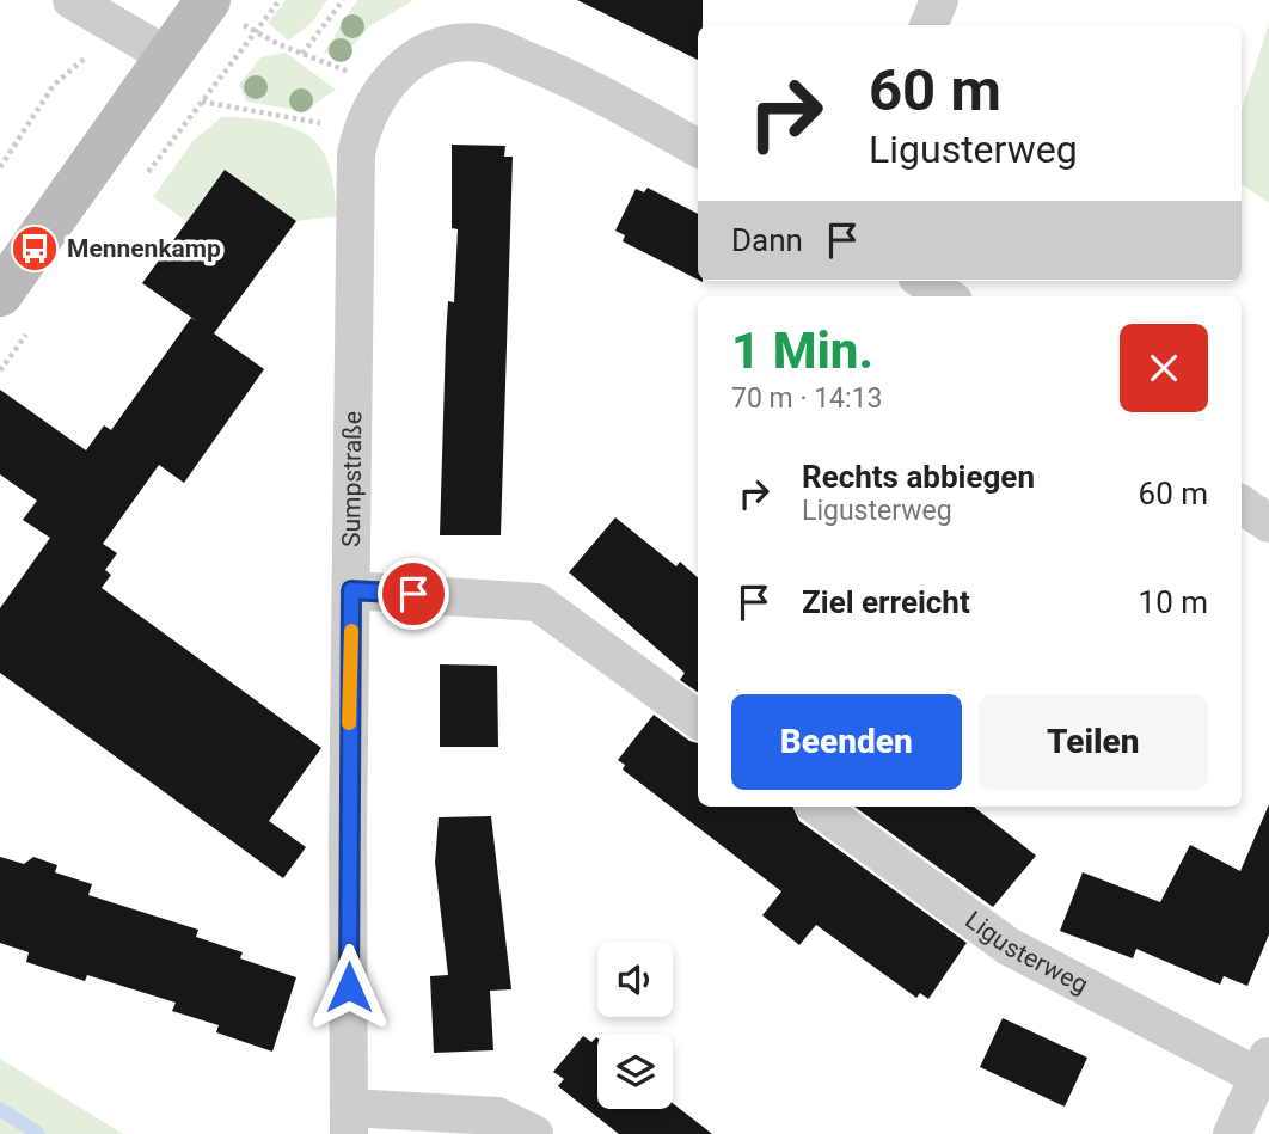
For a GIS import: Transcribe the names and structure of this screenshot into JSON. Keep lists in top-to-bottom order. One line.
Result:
{"streets":{"street":["Sumpstraße","Ligusterweg"]},"places":{"bus stop":["Mennenkamp"]},"page":{"turn":["60 m","Ligusterweg"],"then":"Dann","heading":["1 Min.","70 m · 14:13"],"list":[{"name":"Rechts abbiegen","note":"Ligusterweg","value":"60 m"},{"name":"Ziel erreicht","value":"10 m"}],"buttons":["Beenden","Teilen"]}}
